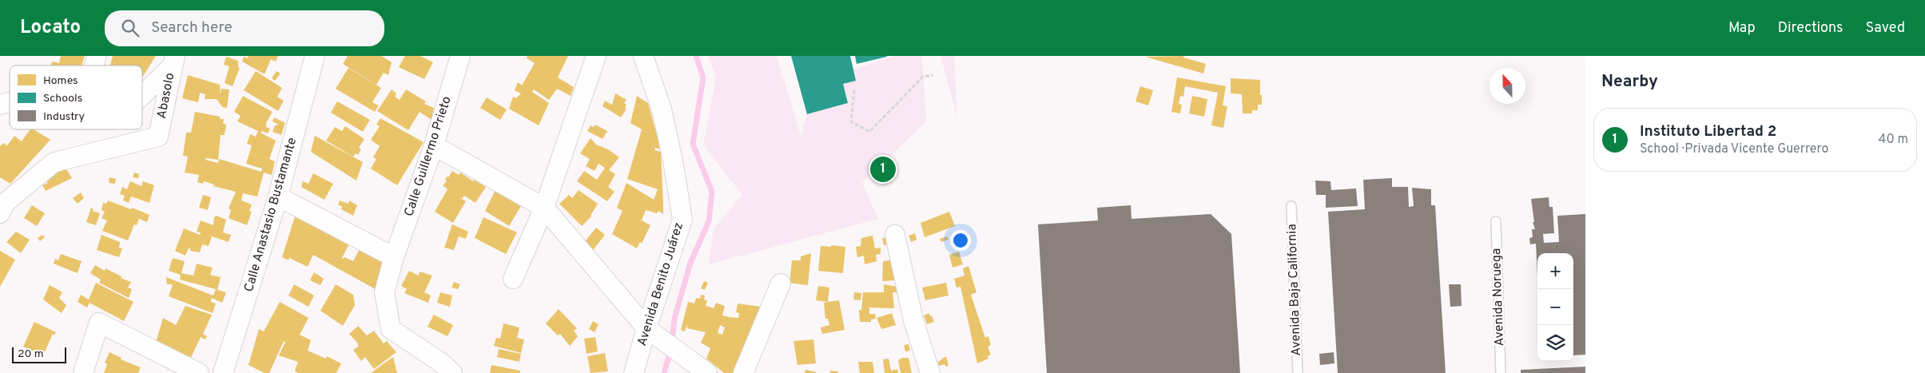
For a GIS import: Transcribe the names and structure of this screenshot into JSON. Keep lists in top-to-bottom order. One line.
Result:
{"streets":{"street":["Abasolo","Calle Guillermo Prieto","Calle Anastasio Bustamante","Avenida Benito Juárez"],"lane":["Avenida Baja California","Avenida Noruega"]},"legend":["Homes","Schools","Industry"],"scale_bar":"20 m","north":"top","page":{"header":"Locato","search":"Search here","nav":["Map","Directions","Saved"],"heading":"Nearby","list":[{"mark":"1","name":"Instituto Libertad 2","note":"School · Privada Vicente Guerrero","value":"40 m"}],"pins":"1","map_buttons":["+","−"],"scale":"20 m"}}
